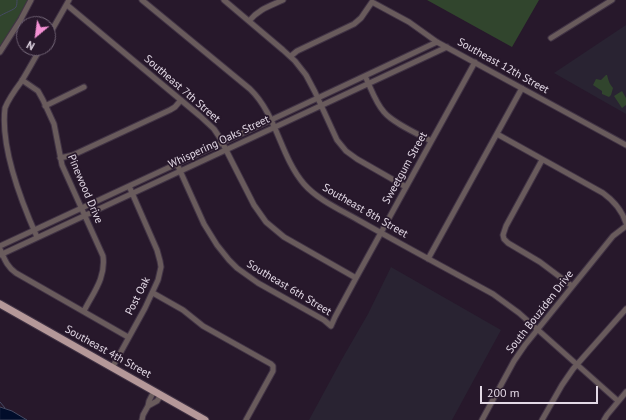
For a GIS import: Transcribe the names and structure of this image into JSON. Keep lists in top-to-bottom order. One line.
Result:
{"streets":{"main road":["Southeast 4th Street"],"street":["Southeast 12th Street","Southeast 7th Street","Whispering Oaks Street","Sweetgum Street","Pinewood Drive","Southeast 8th Street","Southeast 6th Street","Post Oak","South Bouziden Drive"]},"crossings":[["Southeast 12th Street","Whispering Oaks Street"],["Southeast 12th Street","Sweetgum Street"],["Southeast 7th Street","Whispering Oaks Street"],["Southeast 7th Street","Sweetgum Street"],["Whispering Oaks Street","Pinewood Drive"],["Whispering Oaks Street","Southeast 8th Street"],["Whispering Oaks Street","Southeast 6th Street"],["Whispering Oaks Street","Post Oak"],["Sweetgum Street","Southeast 8th Street"],["Sweetgum Street","Southeast 6th Street"],["Southeast 8th Street","South Bouziden Drive"],["Post Oak","Southeast 4th Street"]],"scale_bar":"200 m","north":"bottom left"}
